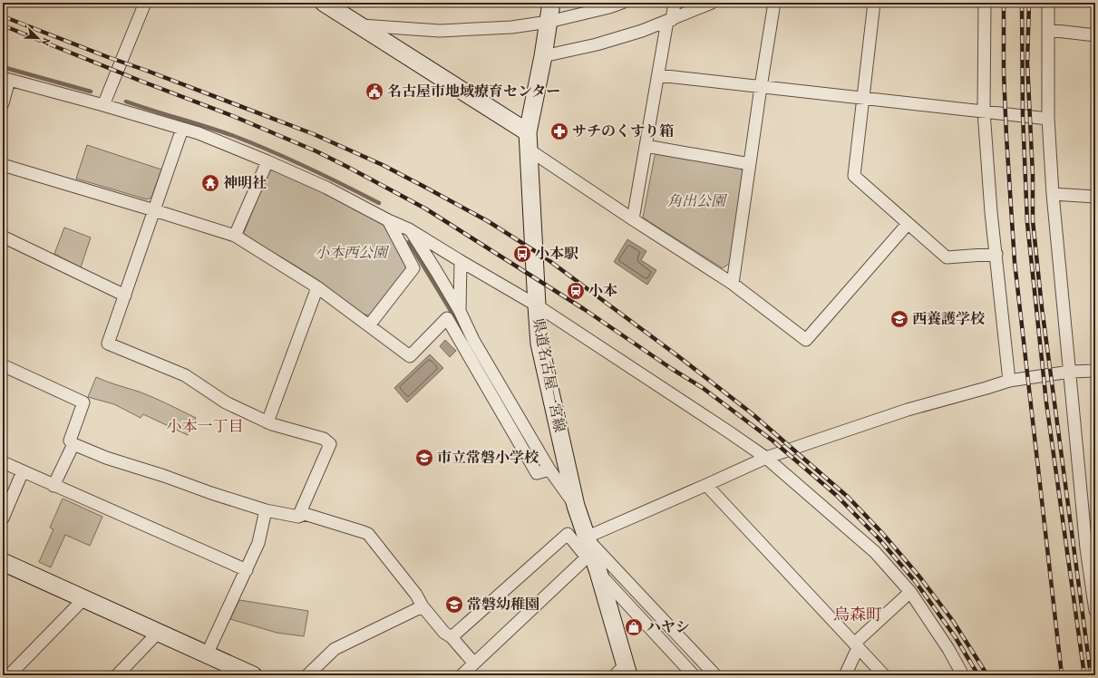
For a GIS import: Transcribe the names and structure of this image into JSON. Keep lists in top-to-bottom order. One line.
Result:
{"streets":{"main road":["県道名古屋一宮線"]},"districts":["小本一丁目","烏森町"],"parks":["角出公園","小本西公園"],"places":{"public building":["名古屋市地域療育センター"],"pharmacy":["サチのくすり箱"],"temple":["神明社"],"bus stop":["小本駅"],"station":["小本"],"school or university":["西養護学校","市立常磐小学校","常磐幼稚園"],"shop":["ハヤシ"]},"north":"bottom right"}
